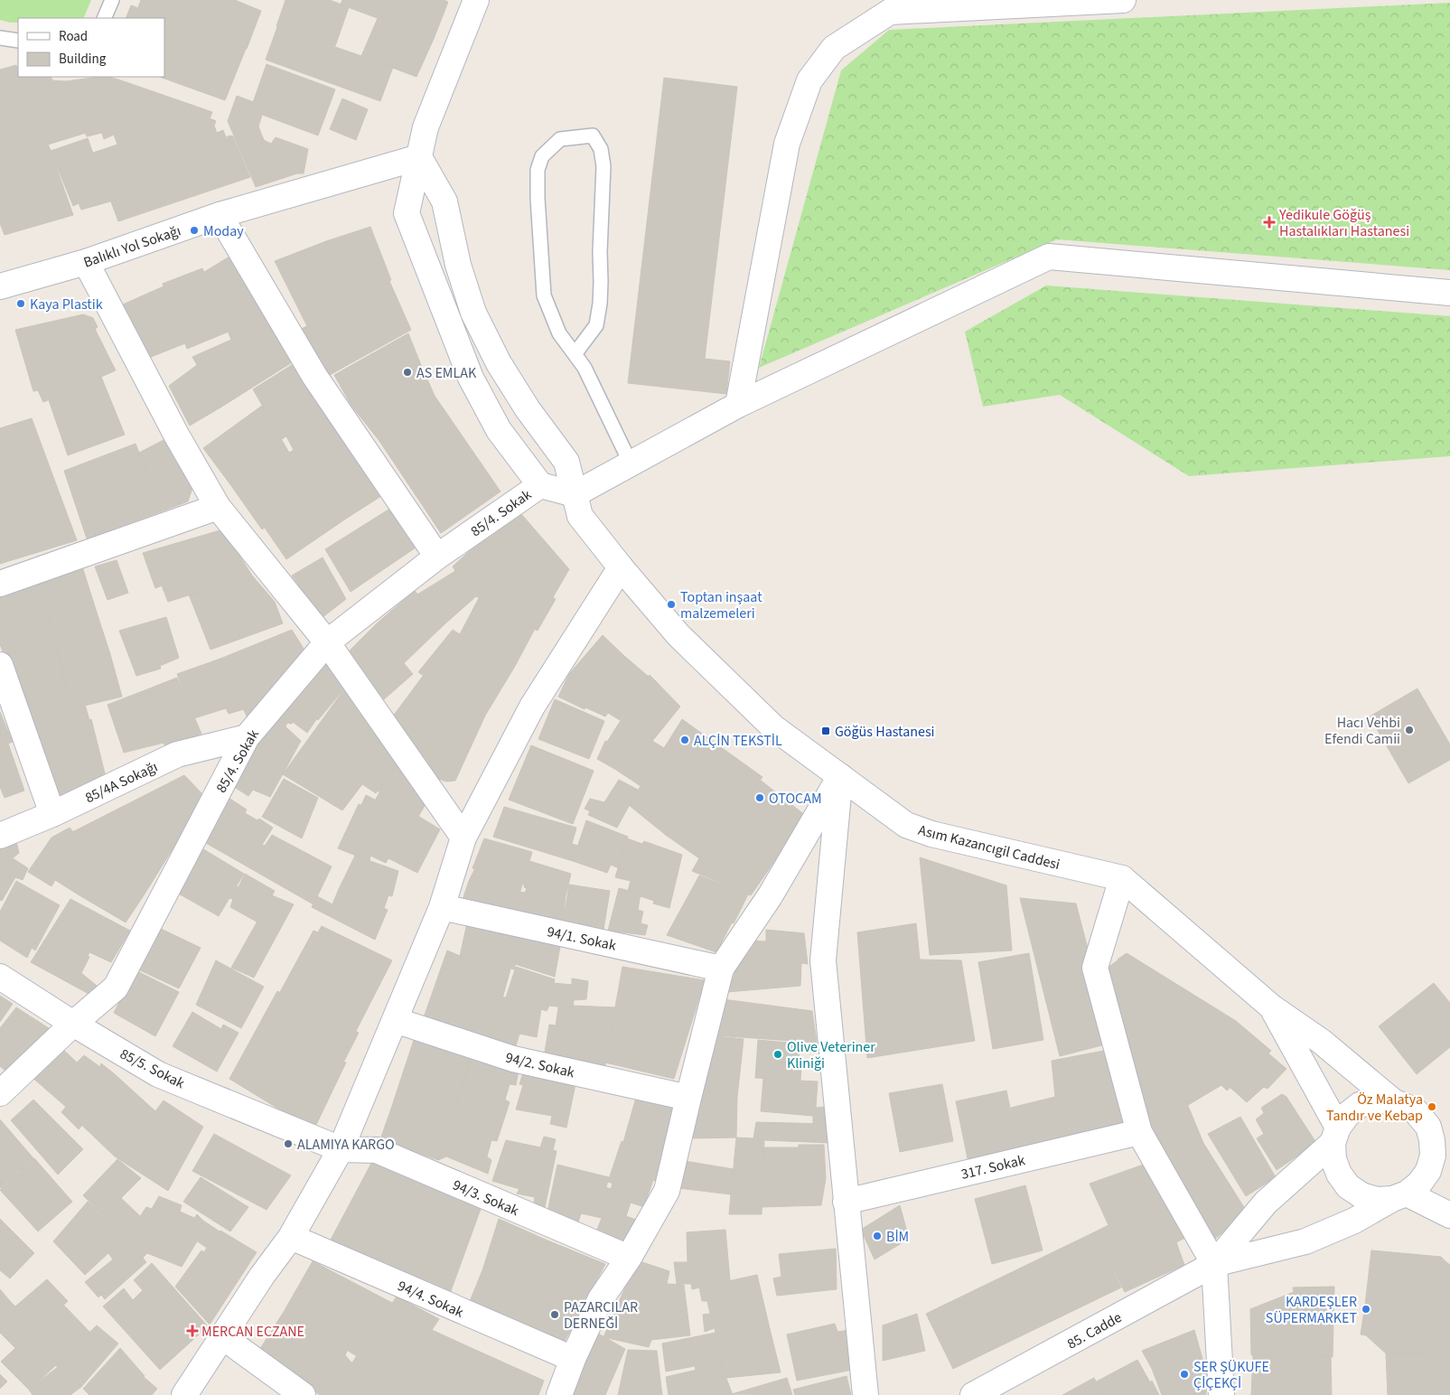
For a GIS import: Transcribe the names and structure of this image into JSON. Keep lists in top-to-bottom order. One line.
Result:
{"streets":{"street":["Balıklı Yol Sokağı","85/4. Sokak","85/4A Sokağı","Asım Kazancıgil Caddesi","94/1. Sokak","94/2. Sokak","85/5. Sokak","317. Sokak","94/3. Sokak","94/4. Sokak","85. Cadde"]},"crossings":[["Balıklı Yol Sokağı","Asım Kazancıgil Caddesi"],["85/4. Sokak","85/4A Sokağı"],["85/4. Sokak","85/5. Sokak"],["85/5. Sokak","94/3. Sokak"]],"places":{"health":["Yedikule Göğüş Hastalıkları Hastanesi","MERCAN ECZANE"],"other":["Moday","Kaya Plastik","AS EMLAK","Toptan inşaat malzemeleri","Hacı Vehbi Efendi Camii","ALÇİN TEKSTİL","OTOCAM","Olive Veteriner Kliniği","Öz Malatya Tandır ve Kebap","ALAMIYA KARGO","BİM","KARDEŞLER SÜPERMARKET","PAZARCILAR DERNEĞİ","SER ŞÜKUFE ÇİÇEKÇİ"],"transit":["Göğüs Hastanesi"]},"legend":["Road","Building"]}
